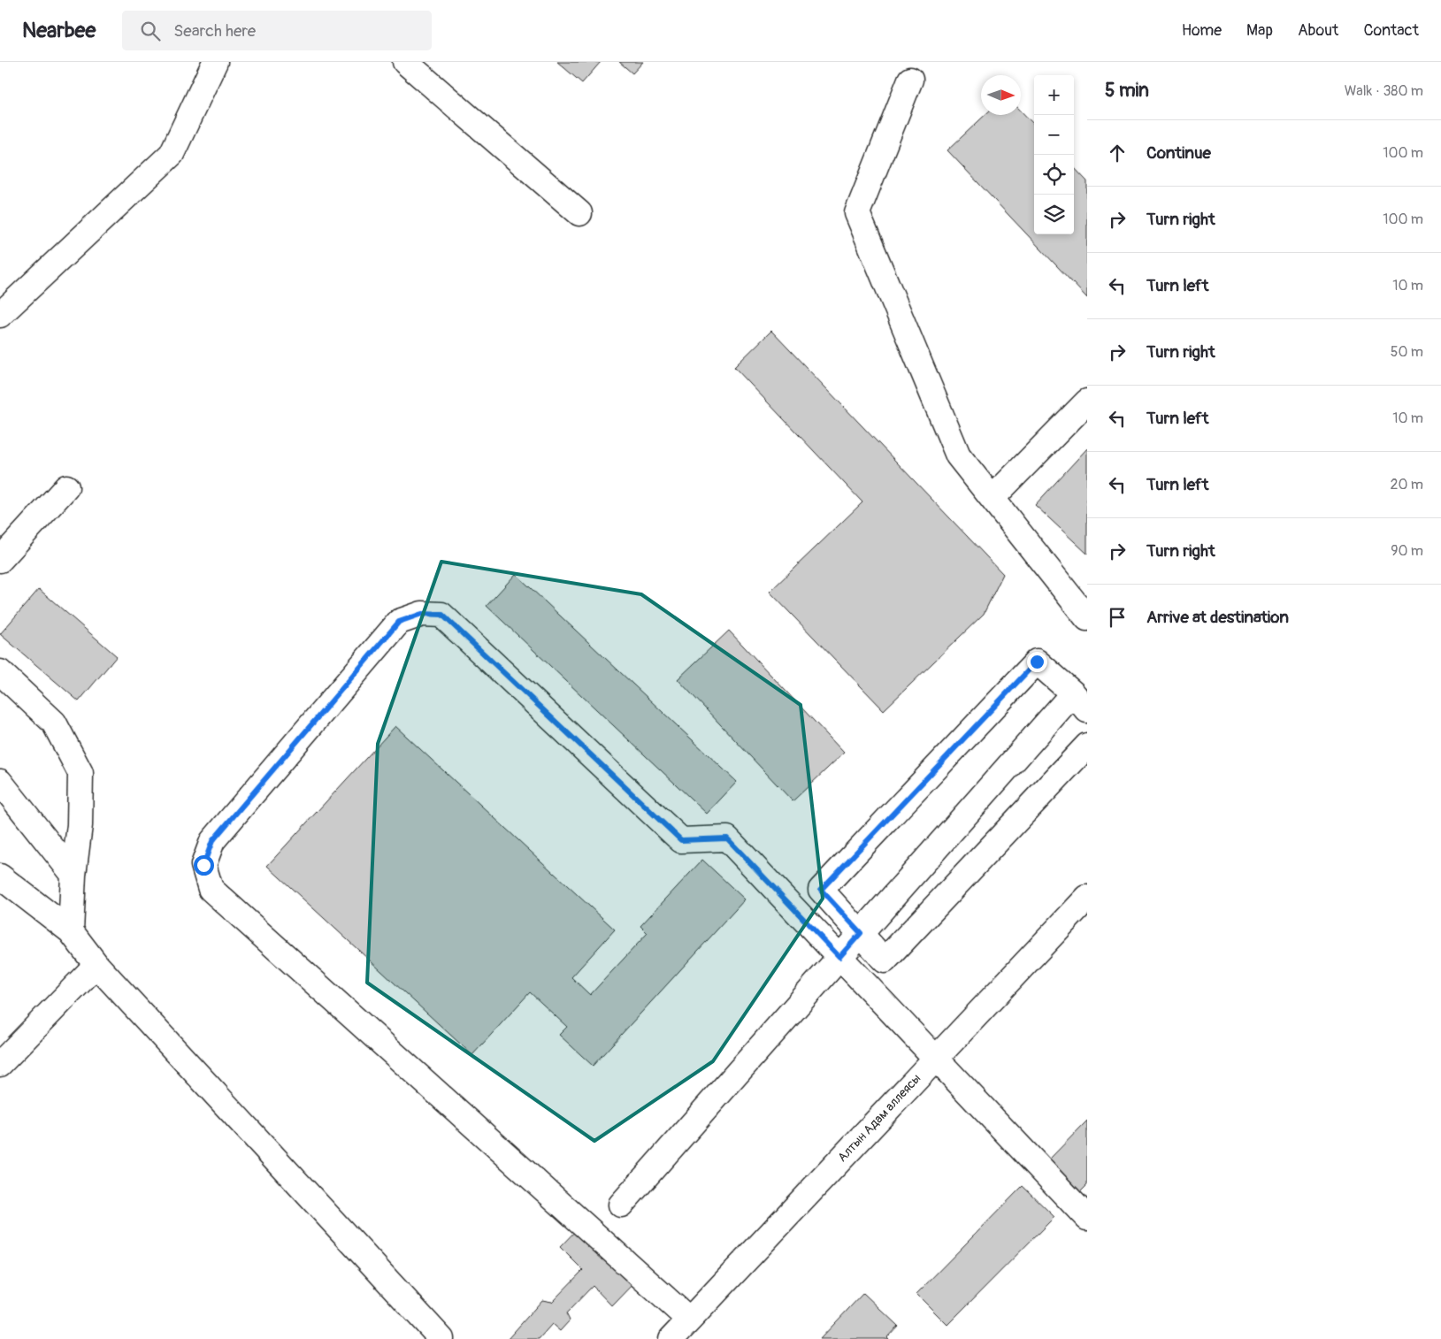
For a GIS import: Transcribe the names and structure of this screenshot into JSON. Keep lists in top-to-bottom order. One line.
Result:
{"streets":{"main road":["Алтын Адам аллеясы"]},"north":"right","page":{"header":"Nearbee","search":"Search here","nav":["Home","Map","About","Contact"],"heading":["5 min","Walk · 380 m"],"map_buttons":["+","−"],"list":[["Continue","100 m"],["Turn right","100 m"],["Turn left","10 m"],["Turn right","50 m"],["Turn left","10 m"],["Turn left","20 m"],["Turn right","90 m"],"Arrive at destination"]}}
